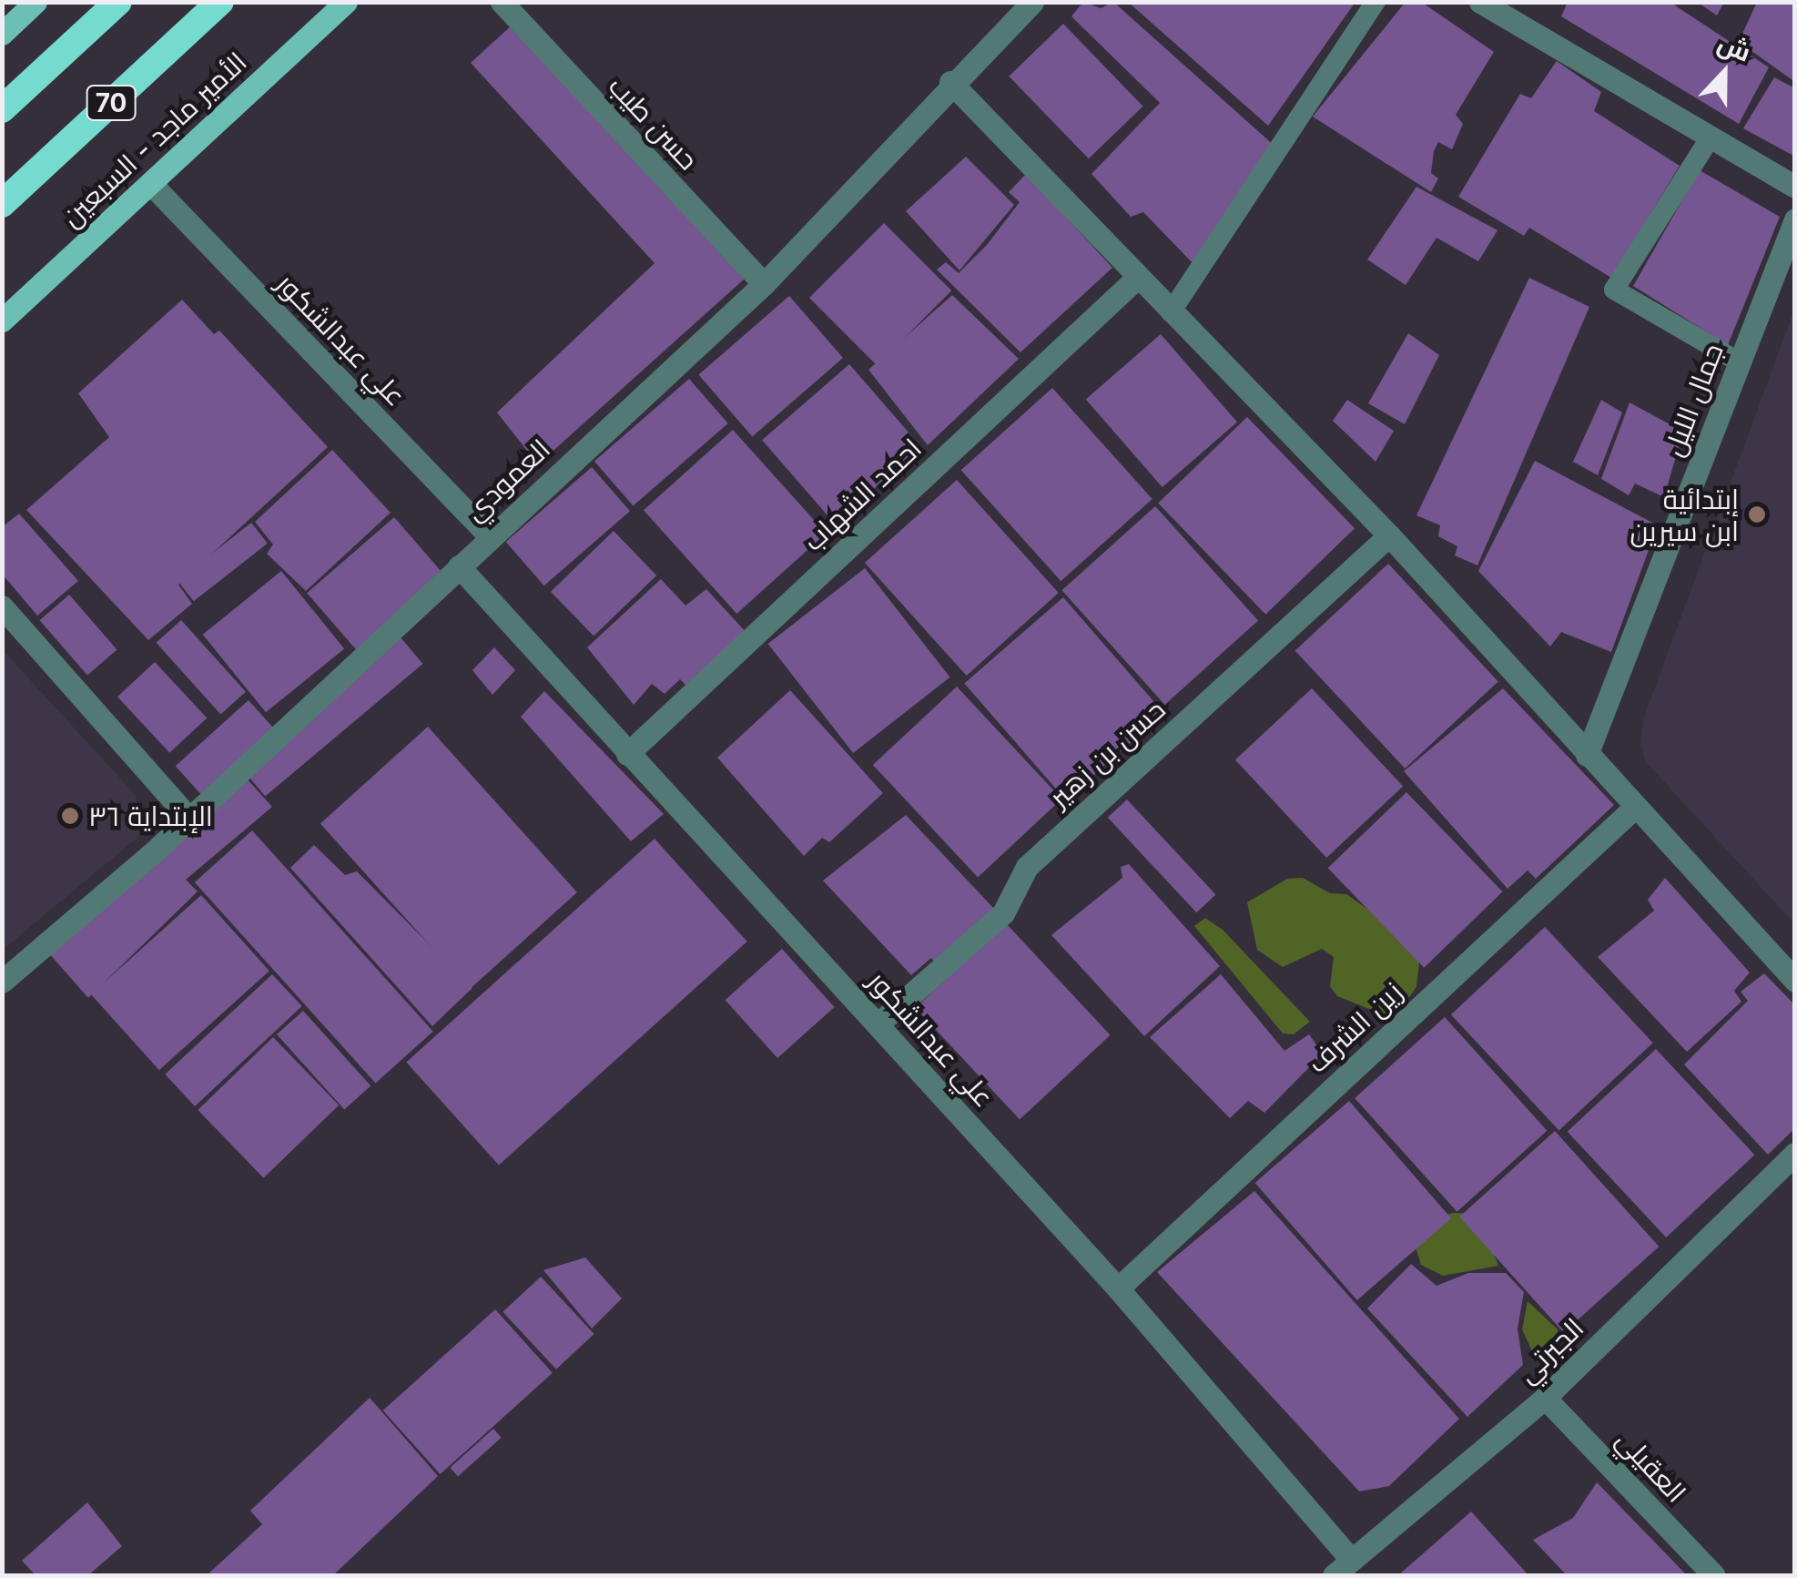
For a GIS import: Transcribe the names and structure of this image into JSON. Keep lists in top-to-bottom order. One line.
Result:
{"streets":{"highway":["70"],"main road":["الأمير ماجد - السبعين"],"street":["حسن طيب","علي عبدالشكور","جمال الليل","العمودي","احمد الشهاب","حسن بن زهير","زين الشرف","الجبرتي","العقيلي"]},"crossings":[["حسن طيب","العمودي"],["الأمير ماجد - السبعين","علي عبدالشكور"],["علي عبدالشكور","العمودي"],["علي عبدالشكور","احمد الشهاب"],["علي عبدالشكور","حسن بن زهير"],["علي عبدالشكور","زين الشرف"],["علي عبدالشكور","الجبرتي"],["الجبرتي","العقيلي"]],"places":["إبتدائية ابن سيرين","الإبتداية ٣٦"],"north":"top"}
